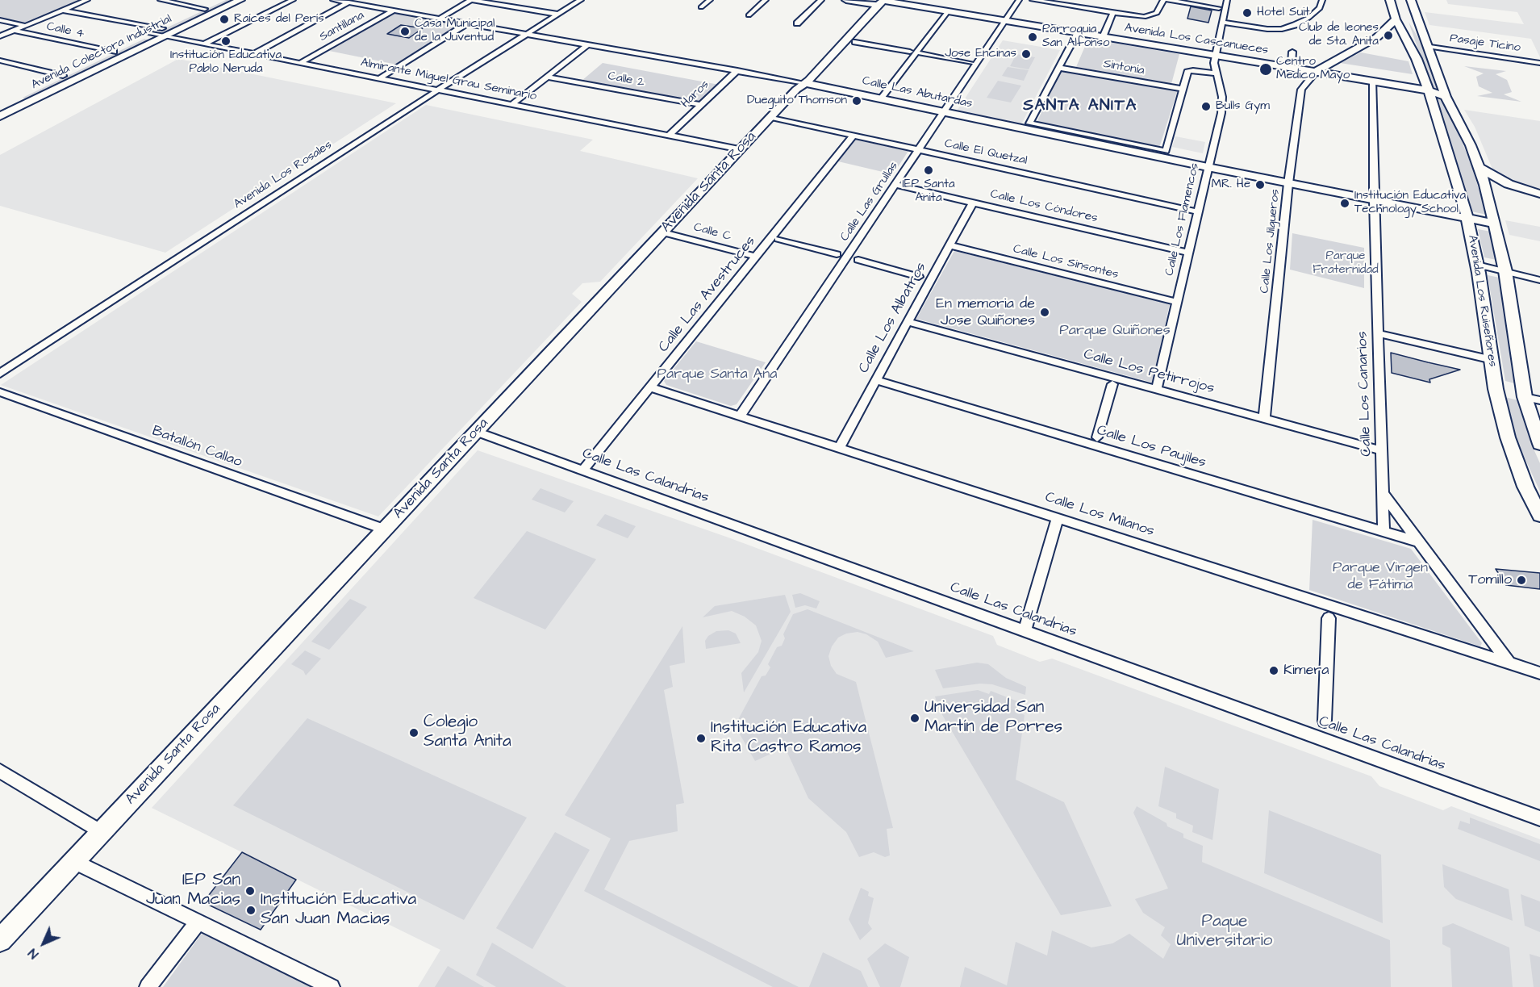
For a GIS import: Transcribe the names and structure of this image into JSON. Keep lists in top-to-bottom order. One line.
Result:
{"streets":{"main road":["Avenida Los Cascanueces","Avenida Colectora Industrial","Calle Las Abutardas","Avenida Santa Rosa","Avenida Los Ruiseñores"],"street":["Santillana","Calle 4","Pasaje Ticino","Sintonía","Almirante Miguel Grau Seminario","Calle 2","Haros","Calle El Quetzal","Avenida Los Rosales","Calle Las Grullas","Calle Los Cóndores","Calle Los Flamencos","Calle C","Calle Los Jilgueros","Calle Los Sinsontes","Calle Las Avestruces","Calle Los Albatros","Calle Los Petirrojos","Calle Los Canarios","Batallón Callao","Calle Los Paujiles","Calle Las Calandrias","Calle Los Milanos"]},"crossings":[["Santillana","Almirante Miguel Grau Seminario"],["Santillana","Calle Las Abutardas"],["Calle 4","Avenida Colectora Industrial"],["Avenida Los Cascanueces","Avenida Santa Rosa"],["Avenida Los Cascanueces","Calle Las Grullas"],["Avenida Los Cascanueces","Calle Los Flamencos"],["Avenida Los Cascanueces","Calle Los Jilgueros"],["Avenida Los Cascanueces","Avenida Los Ruiseñores"],["Avenida Los Cascanueces","Calle Los Canarios"],["Pasaje Ticino","Avenida Los Ruiseñores"],["Avenida Colectora Industrial","Almirante Miguel Grau Seminario"],["Almirante Miguel Grau Seminario","Haros"],["Almirante Miguel Grau Seminario","Avenida Los Rosales"],["Almirante Miguel Grau Seminario","Avenida Santa Rosa"],["Calle 2","Haros"],["Calle Las Abutardas","Haros"],["Calle Las Abutardas","Avenida Los Rosales"],["Calle Las Abutardas","Avenida Santa Rosa"],["Calle Las Abutardas","Calle Las Grullas"],["Calle Las Abutardas","Calle Los Flamencos"],["Calle Las Abutardas","Calle Los Jilgueros"],["Calle Las Abutardas","Avenida Los Ruiseñores"],["Calle Las Abutardas","Calle Los Canarios"],["Calle El Quetzal","Avenida Santa Rosa"],["Calle El Quetzal","Calle Las Grullas"],["Calle El Quetzal","Calle Los Flamencos"],["Calle El Quetzal","Calle Las Avestruces"],["Avenida Santa Rosa","Calle C"],["Avenida Santa Rosa","Batallón Callao"],["Avenida Santa Rosa","Calle Las Calandrias"],["Calle Las Grullas","Calle Los Cóndores"],["Calle Las Grullas","Calle Los Milanos"],["Calle Los Cóndores","Calle Los Flamencos"],["Calle Los Cóndores","Calle Los Albatros"],["Calle Los Flamencos","Calle Los Sinsontes"],["Calle Los Flamencos","Calle Los Petirrojos"],["Calle C","Calle Las Avestruces"],["Calle Los Jilgueros","Calle Los Petirrojos"],["Calle Los Sinsontes","Calle Los Albatros"],["Calle Las Avestruces","Calle Las Calandrias"],["Calle Las Avestruces","Calle Los Milanos"],["Calle Los Albatros","Calle Los Petirrojos"],["Calle Los Albatros","Calle Los Paujiles"],["Calle Los Albatros","Calle Los Milanos"],["Calle Los Petirrojos","Calle Los Canarios"],["Calle Los Canarios","Calle Los Paujiles"]],"districts":["SANTA ANITA"],"parks":["Parque Fraternidad","Parque Quiñones","Parque Santa Ana","Parque Virgen de Fátima","Paque Universitario"],"places":["Hotel Suit","Raíces del Perís","Casa Municipal de la Juventud","Club de leones de Sta. Anita","Parroquia San Alfonso","Institución Educativa Pablo Neruda","Jose Encinas","Centro Medico Mayo","Dueguito Thomson","Bulls Gym","IEP Santa Anita","MR. He","Institución Educativa Technology School","En memoria de Jose Quiñones","Tomillo","Kimera","Universidad San Martín de Porres","Colegio Santa Anita","Institución Educativa Rita Castro Ramos","IEP San Juan Macias","Institución Educativa San Juan Macias"],"north":"bottom left"}
